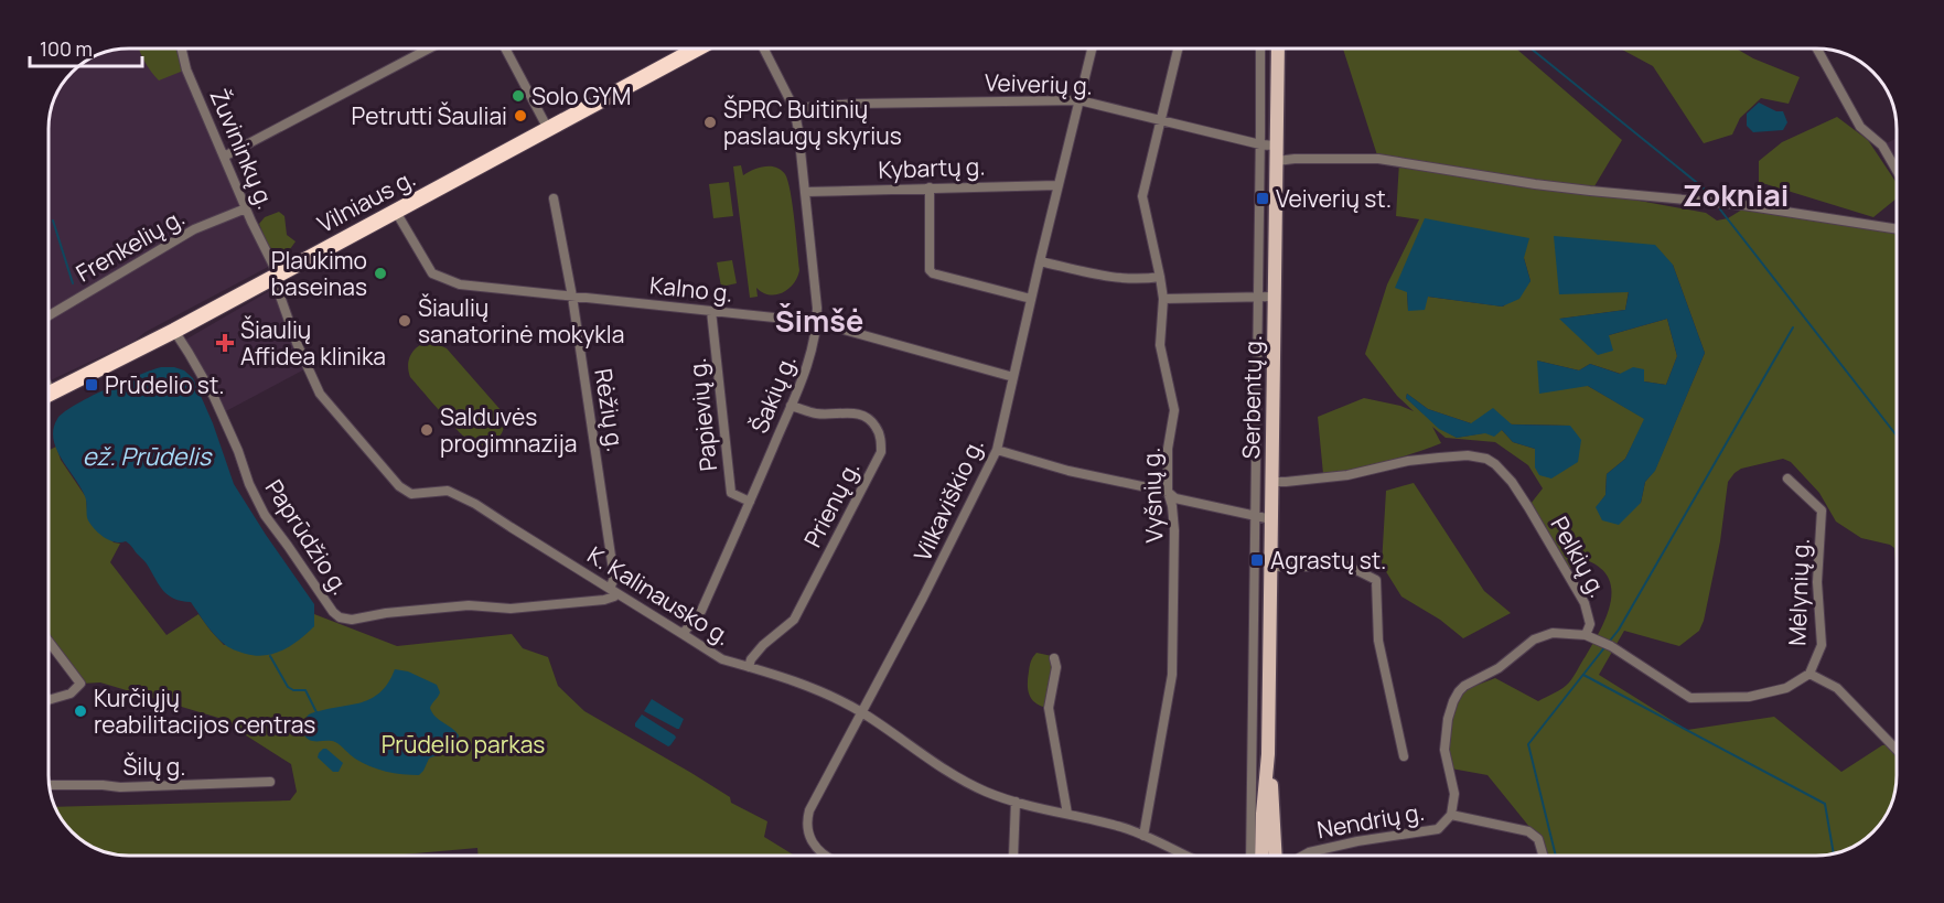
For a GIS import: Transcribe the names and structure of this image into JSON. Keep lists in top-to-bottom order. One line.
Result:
{"streets":{"highway":["Vilniaus g."],"main road":["Serbentų g."],"street":["Veiverių g.","Žuvininkų g.","Kybartų g.","Frenkelių g.","Kalno g.","Šakių g.","Rėžių g.","Papievių g.","Vyšnių g.","Vilkaviškio g.","Prienų g.","Paprūdžio g.","Pelkių g.","Mėlynių g.","K. Kalinausko g.","Šilų g.","Nendrių g."]},"crossings":[["Veiverių g.","Šakių g."],["Veiverių g.","Serbentų g."],["Veiverių g.","Vyšnių g."],["Veiverių g.","Vilkaviškio g."],["Žuvininkų g.","Vilniaus g."],["Žuvininkų g.","Frenkelių g."],["Žuvininkų g.","K. Kalinausko g."],["Kybartų g.","Šakių g."],["Kybartų g.","Vilkaviškio g."],["Vilniaus g.","Kalno g."],["Vilniaus g.","Paprūdžio g."],["Vilniaus g.","K. Kalinausko g."],["Kalno g.","Šakių g."],["Kalno g.","Rėžių g."],["Kalno g.","Papievių g."],["Kalno g.","Vilkaviškio g."],["Šakių g.","Papievių g."],["Šakių g.","Prienų g."],["Šakių g.","K. Kalinausko g."],["Serbentų g.","Pelkių g."],["Rėžių g.","Paprūdžio g."],["Rėžių g.","K. Kalinausko g."],["Vyšnių g.","K. Kalinausko g."],["Vilkaviškio g.","K. Kalinausko g."],["Prienų g.","K. Kalinausko g."],["Paprūdžio g.","K. Kalinausko g."],["Pelkių g.","Mėlynių g."],["Pelkių g.","Nendrių g."]],"districts":["Zokniai","Šimšė"],"water":["ež. Prūdelis"],"parks":["Prūdelio parkas"],"places":{"other":["Solo GYM","Petrutti Šauliai","ŠPRC Buitinių paslaugų skyrius","Plaukimo baseinas","Šiaulių sanatorinė mokykla","Salduvės progimnazija","Kurčiųjų reabilitacijos centras"],"transit":["Veiverių st.","Prūdelio st.","Agrastų st."],"health":["Šiaulių Affidea klinika"]},"scale_bar":"100 m"}
